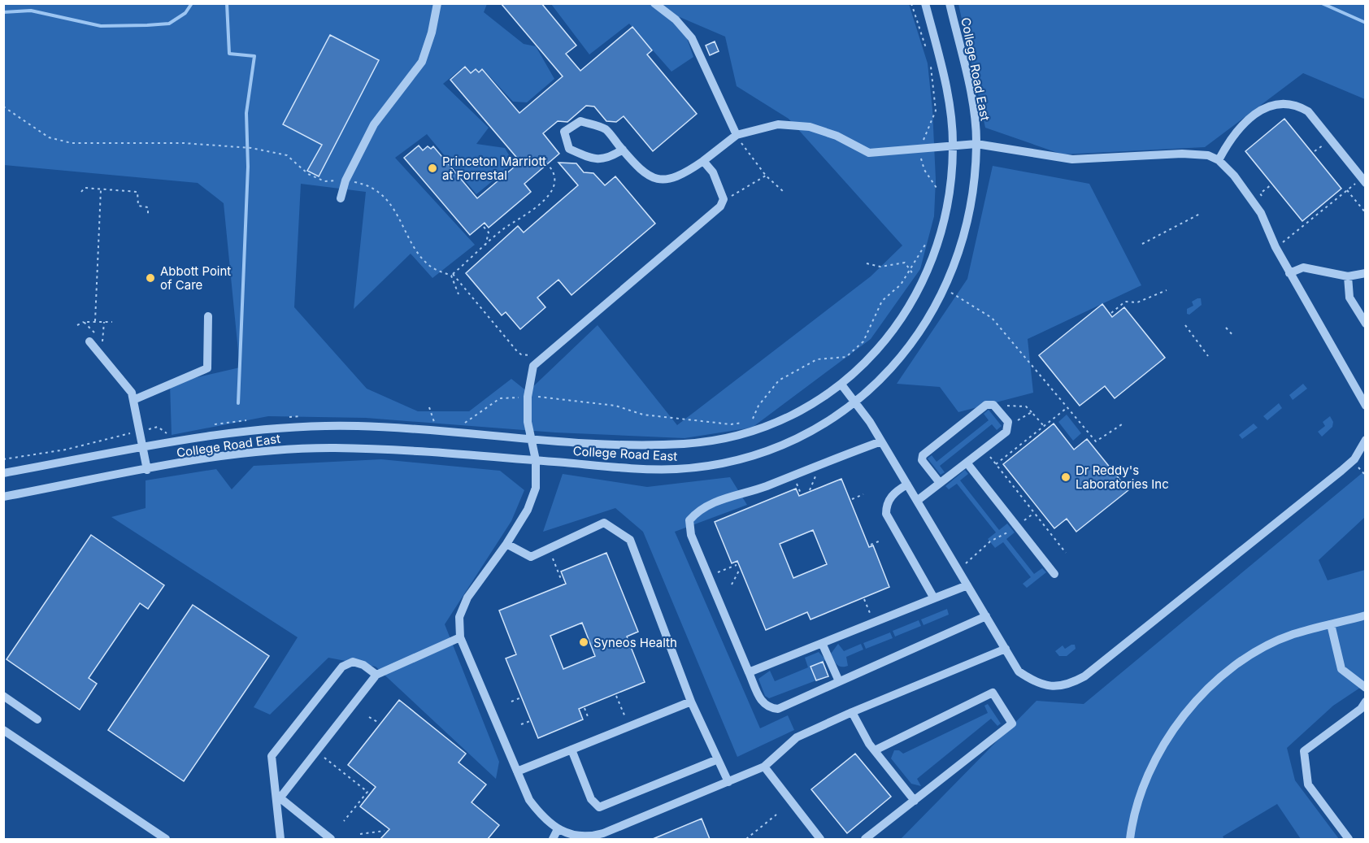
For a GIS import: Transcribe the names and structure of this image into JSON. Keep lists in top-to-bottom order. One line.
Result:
{"streets":{"street":["College Road East"]},"places":["Princeton Marriott at Forrestal","Abbott Point of Care","Dr Reddy's Laboratories Inc","Syneos Health"]}
